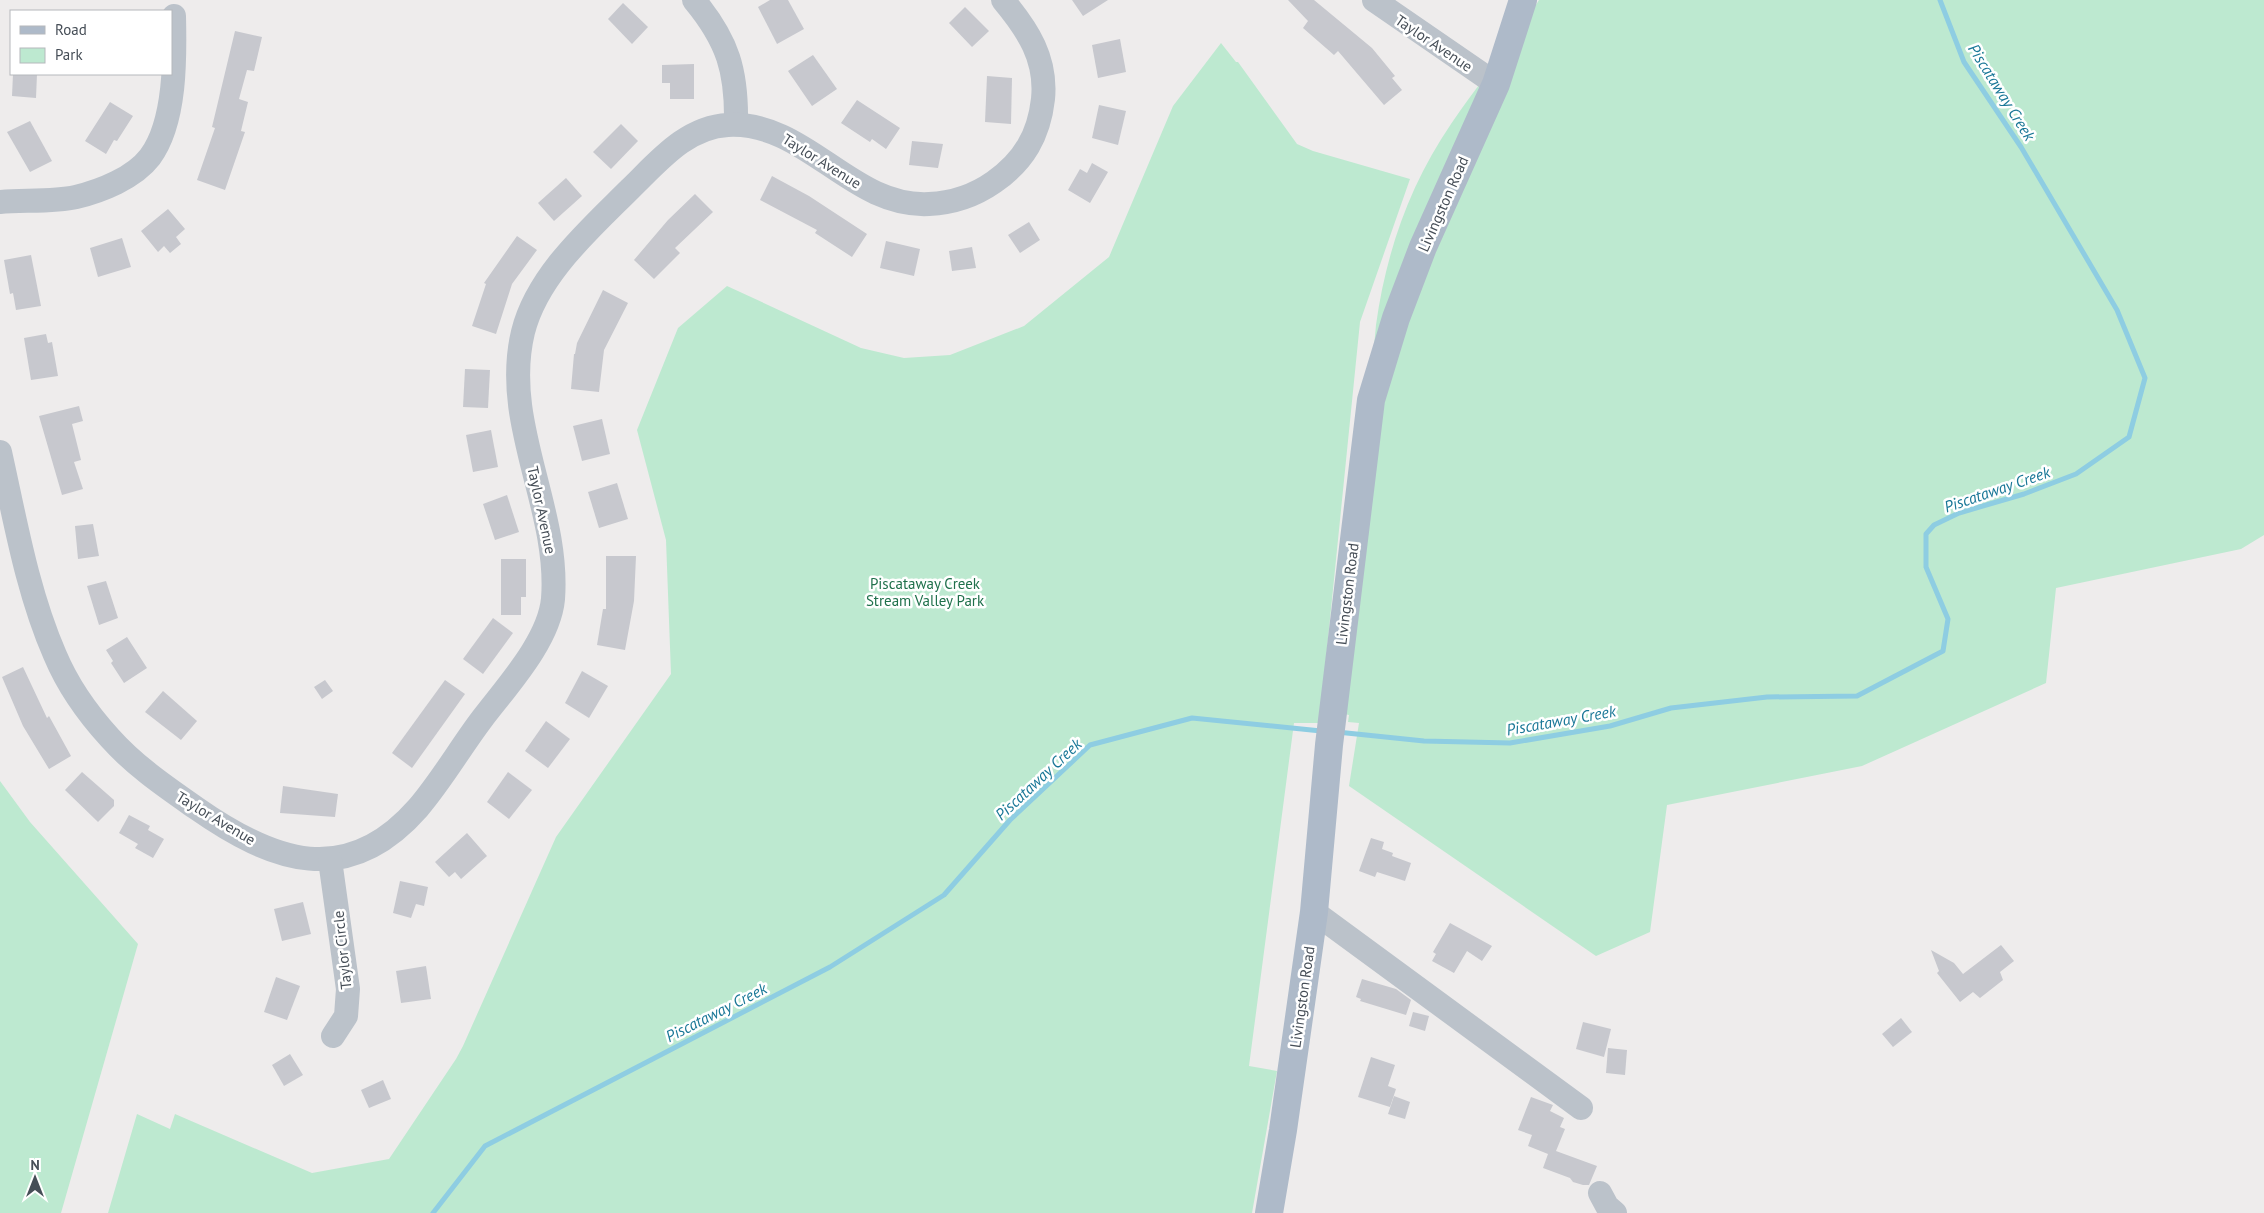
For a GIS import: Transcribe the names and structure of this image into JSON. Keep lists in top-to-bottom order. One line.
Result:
{"streets":{"main road":["Livingston Road"],"street":["Taylor Avenue","Taylor Circle"]},"crossings":[["Taylor Avenue","Livingston Road"],["Taylor Avenue","Taylor Circle"]],"water":["Piscataway Creek"],"parks":["Piscataway Creek Stream Valley Park"],"legend":["Road","Park"],"north":"top"}
